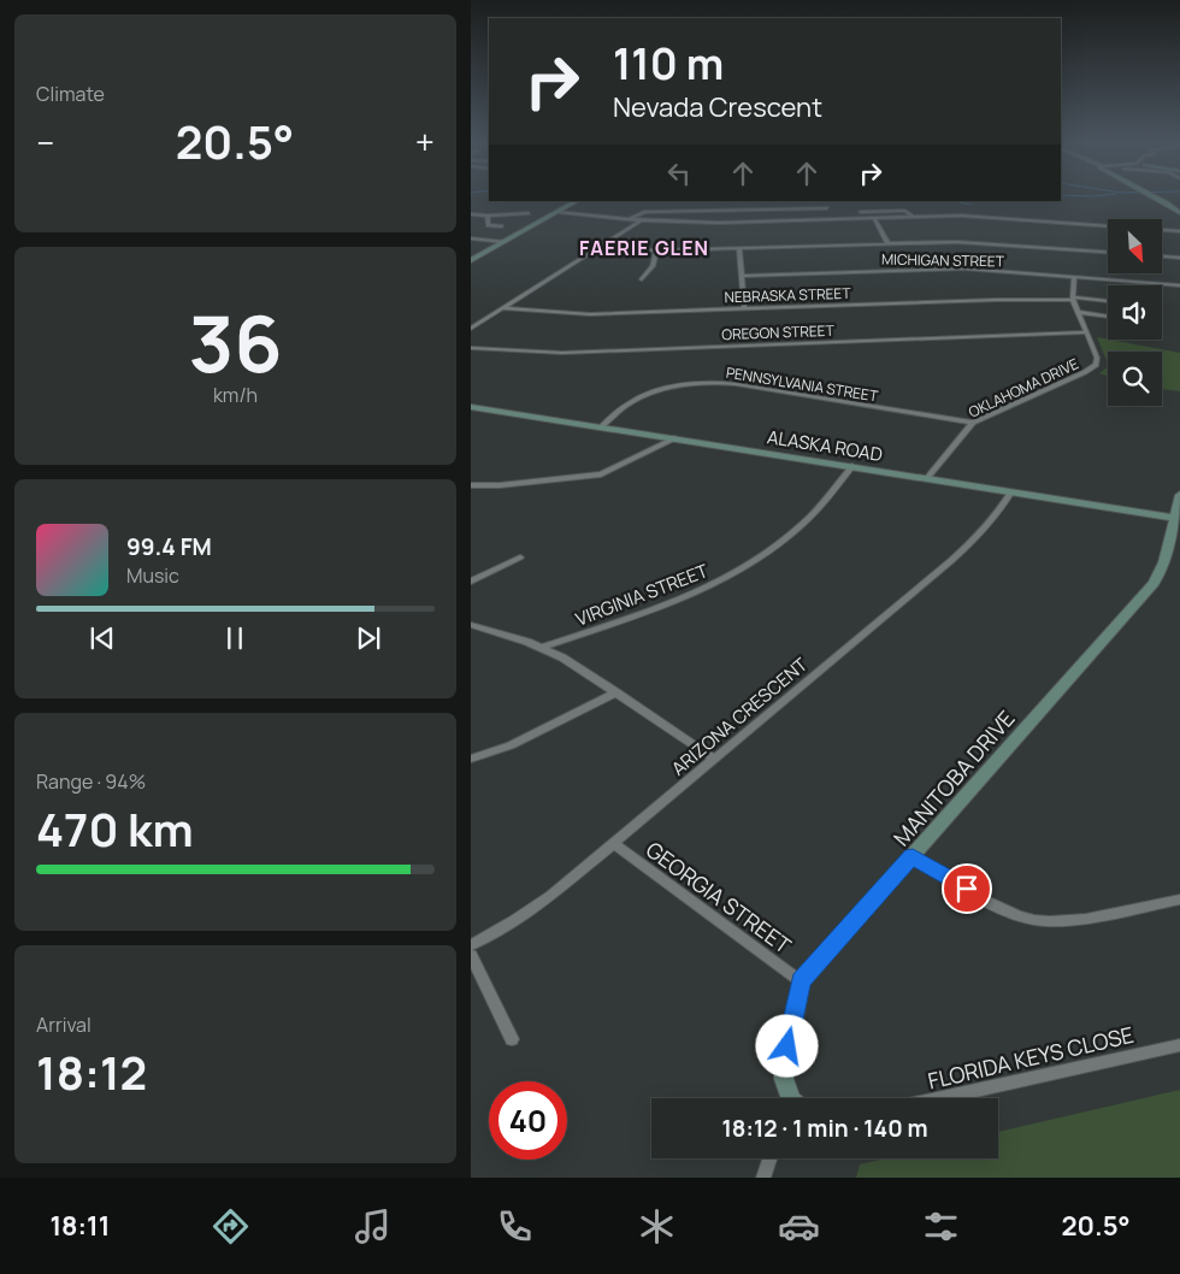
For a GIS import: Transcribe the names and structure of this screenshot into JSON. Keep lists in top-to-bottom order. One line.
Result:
{"streets":{"street":["MICHIGAN STREET","NEBRASKA STREET","OREGON STREET","PENNSYLVANIA STREET","OKLAHOMA DRIVE","ALASKA ROAD","VIRGINIA STREET","ARIZONA CRESCENT","MANITOBA DRIVE","GEORGIA STREET","FLORIDA KEYS CLOSE"]},"crossings":[["MICHIGAN STREET","OKLAHOMA DRIVE"],["NEBRASKA STREET","OKLAHOMA DRIVE"],["OREGON STREET","OKLAHOMA DRIVE"],["PENNSYLVANIA STREET","OKLAHOMA DRIVE"],["PENNSYLVANIA STREET","ALASKA ROAD"],["OKLAHOMA DRIVE","ALASKA ROAD"],["ALASKA ROAD","VIRGINIA STREET"],["ALASKA ROAD","ARIZONA CRESCENT"],["ALASKA ROAD","MANITOBA DRIVE"],["ARIZONA CRESCENT","GEORGIA STREET"],["MANITOBA DRIVE","GEORGIA STREET"]],"districts":["FAERIE GLEN"],"north":"bottom right","page":{"tile":["Climate",["36","km/h"],["Range · 94%","470 km"],["Arrival","18:12"]],"turn":["110 m","Nevada Crescent"],"heat":["−","20.5°","+"],"song":["99.4 FM","Music"],"limit":"40","trip":"18:12 · 1 min · 140 m","tabs":["18:11","20.5°"]}}
